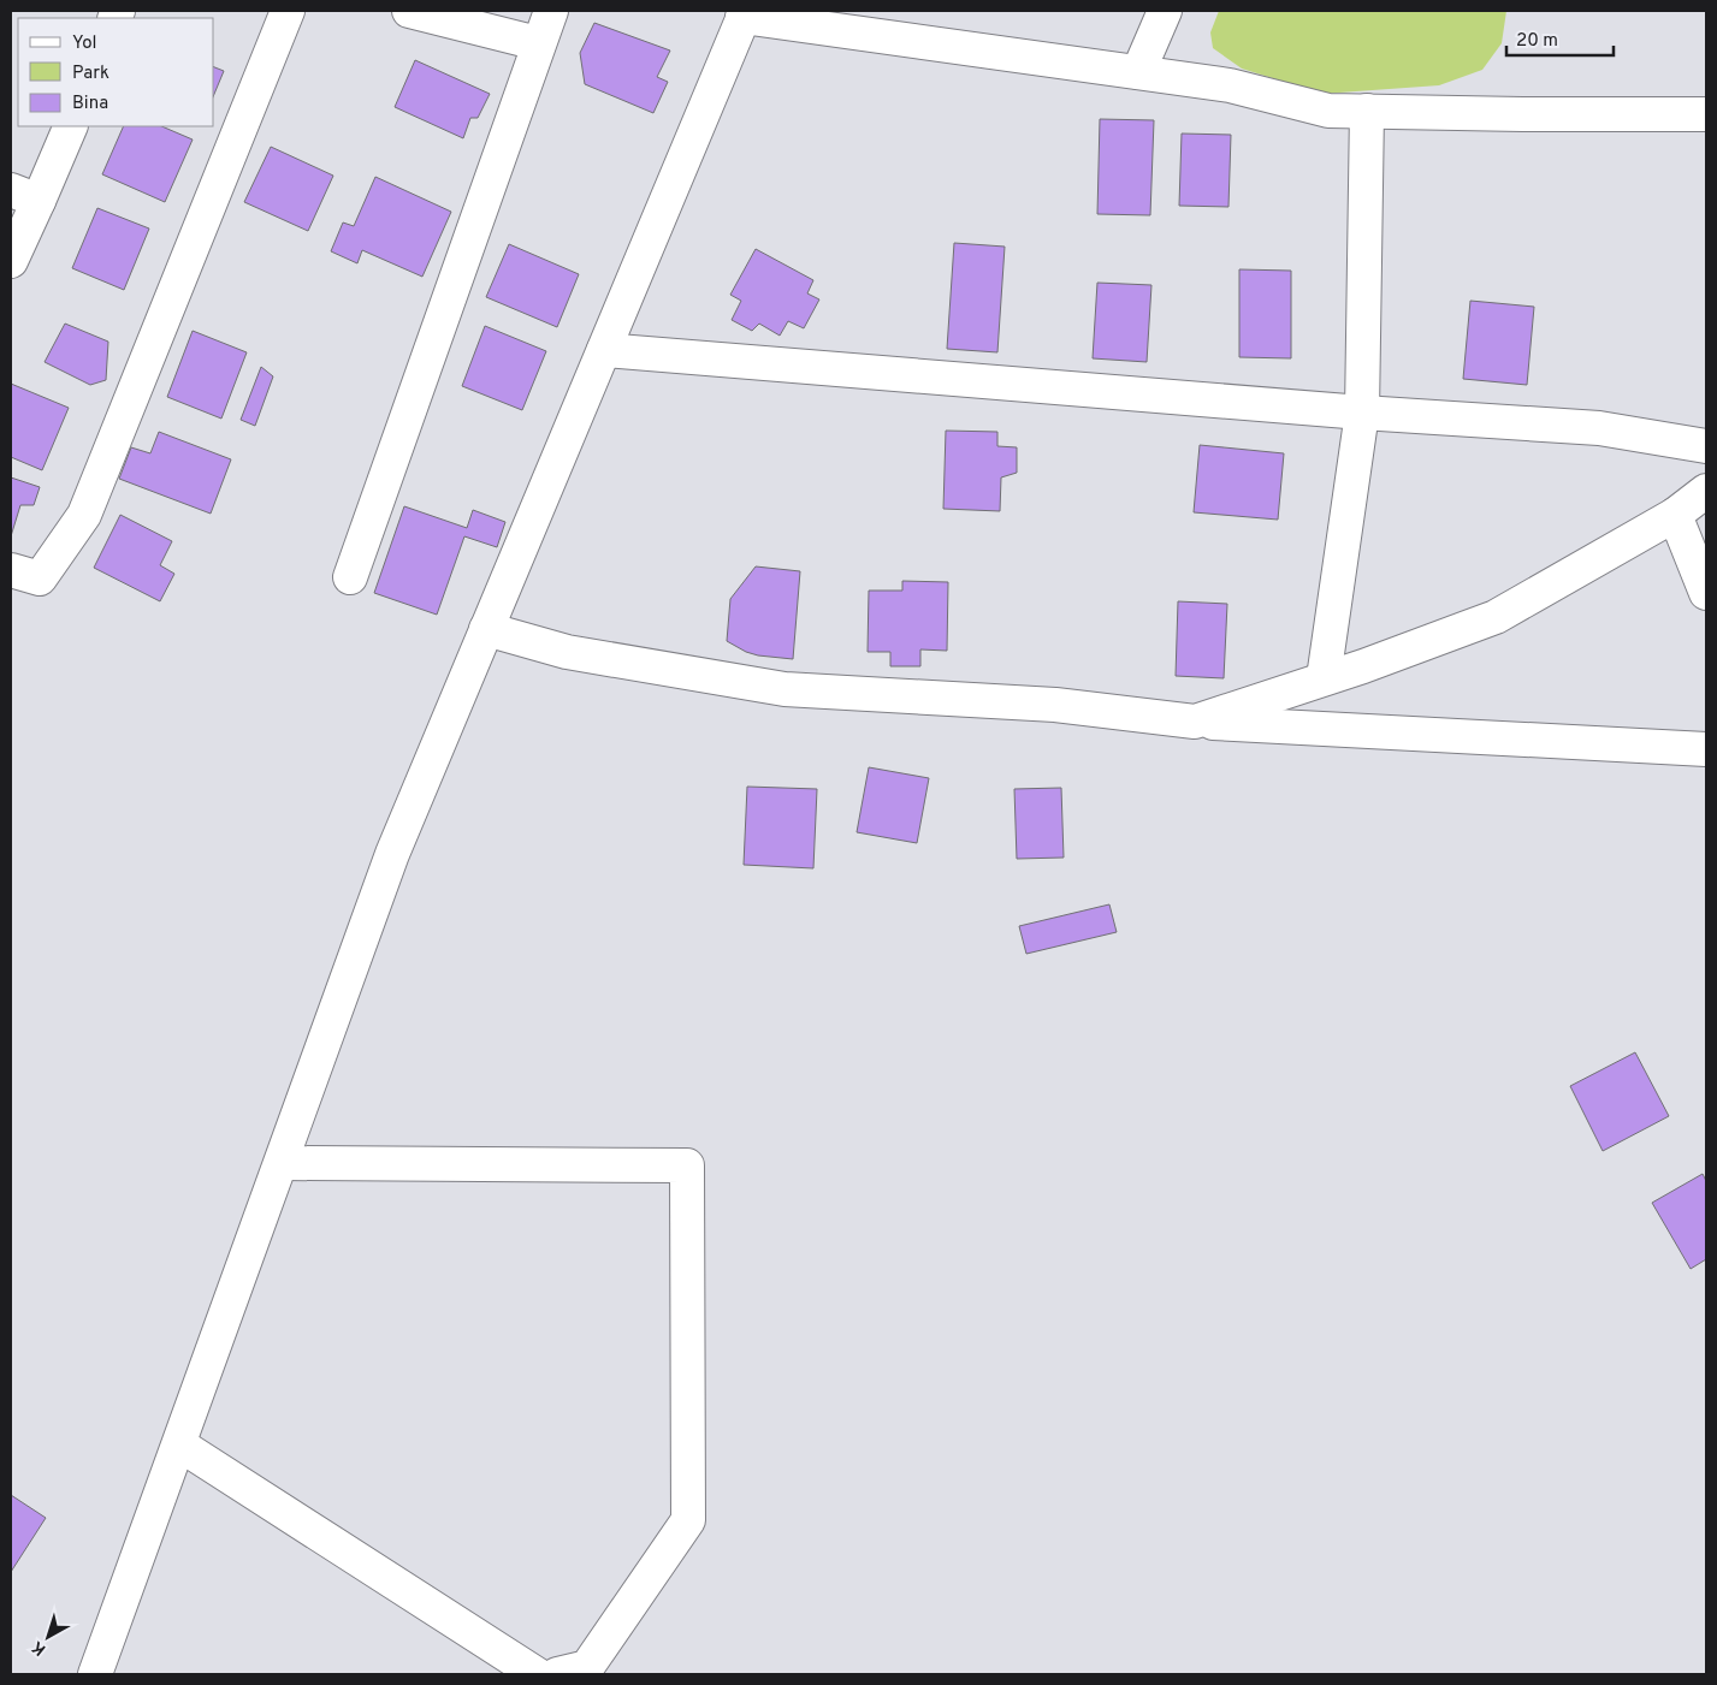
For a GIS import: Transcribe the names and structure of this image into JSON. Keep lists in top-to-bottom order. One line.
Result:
{"legend":["Yol","Park","Bina"],"scale_bar":"20 m","north":"bottom left"}
